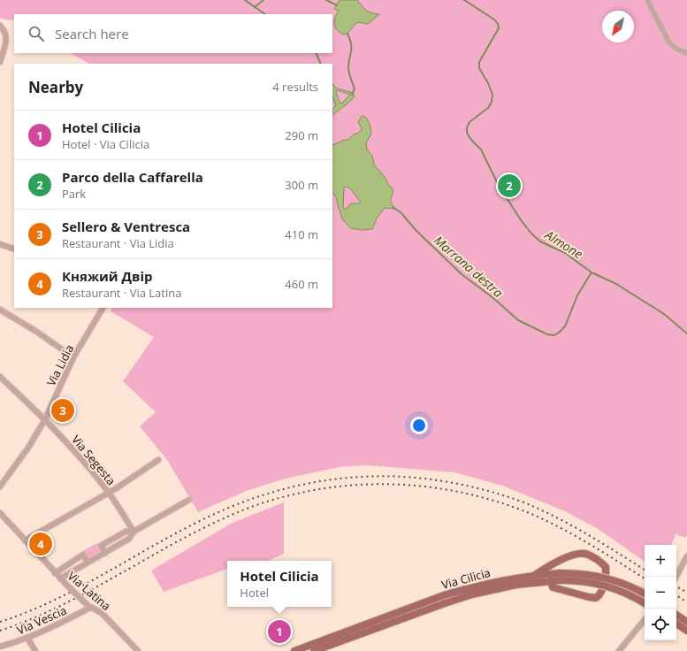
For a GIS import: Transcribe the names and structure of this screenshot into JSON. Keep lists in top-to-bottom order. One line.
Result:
{"streets":{"main road":["Via Cilicia"],"street":["Via Lidia","Via Segesta","Via Latina","Via Vescia"]},"crossings":[["Via Lidia","Via Segesta"],["Via Latina","Via Vescia"]],"water":["Almone","Marrana destra"],"north":"bottom left","page":{"search":"Search here","heading":["Nearby","4 results"],"list":[{"mark":"1","name":"Hotel Cilicia","note":"Hotel · Via Cilicia","value":"290 m"},{"mark":"2","name":"Parco della Caffarella","note":"Park","value":"300 m"},{"mark":"3","name":"Sellero & Ventresca","note":"Restaurant · Via Lidia","value":"410 m"},{"mark":"4","name":"Княжий Двір","note":"Restaurant · Via Latina","value":"460 m"}],"pins":["2","3","4","1"],"map_buttons":["+","−"],"popup":["Hotel Cilicia","Hotel"]}}
